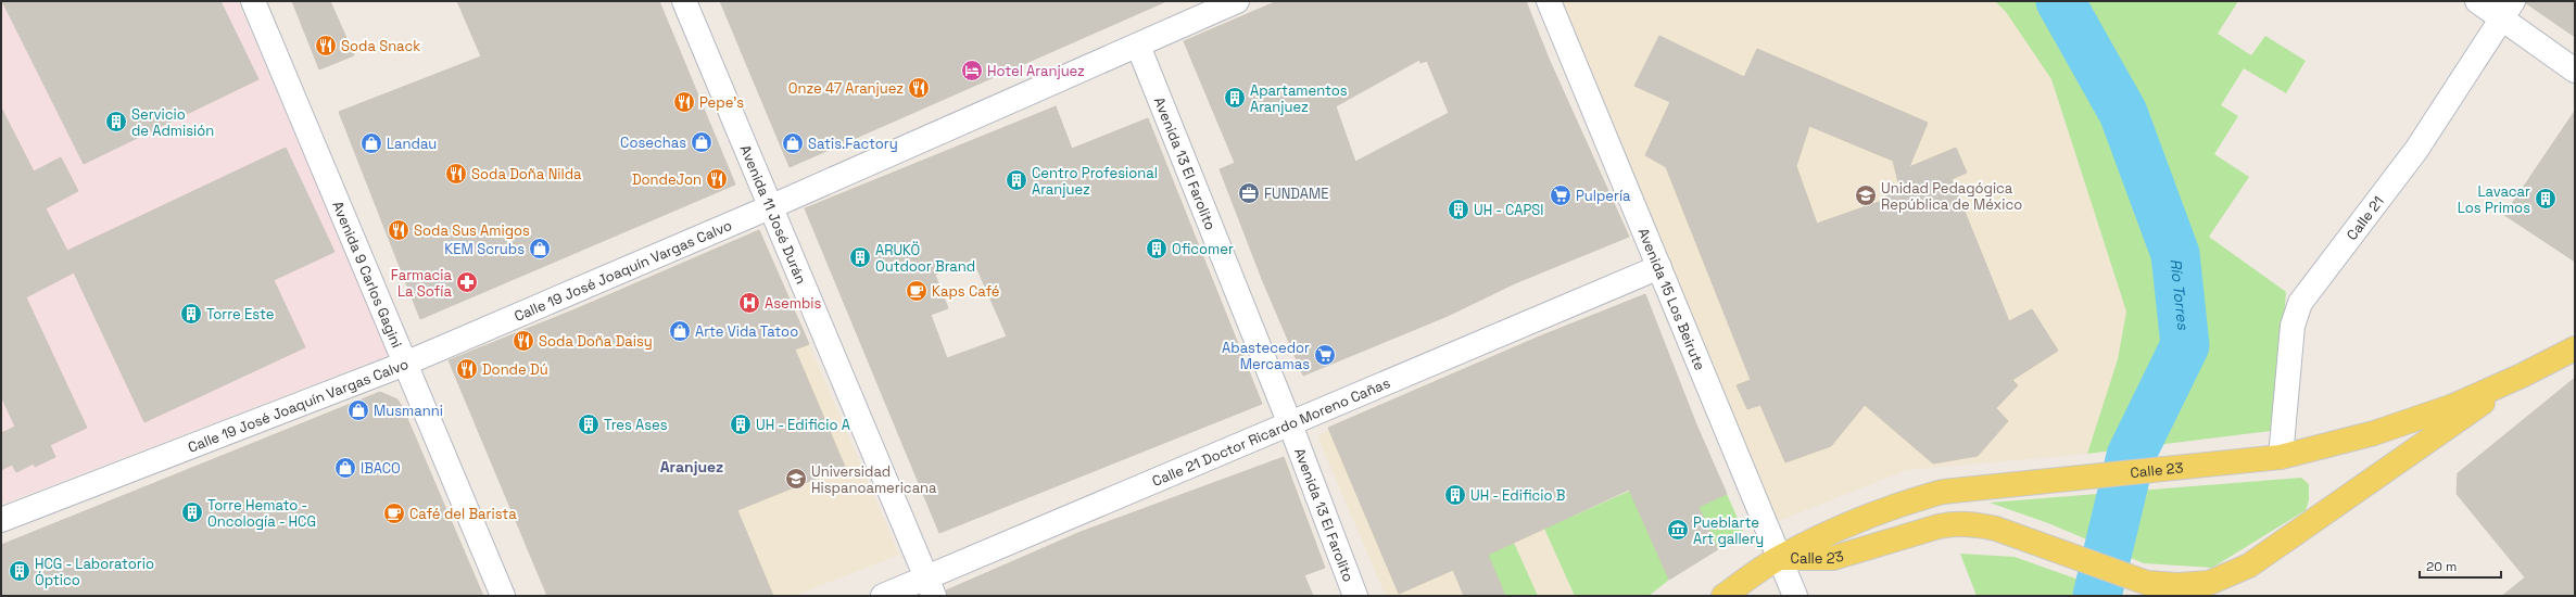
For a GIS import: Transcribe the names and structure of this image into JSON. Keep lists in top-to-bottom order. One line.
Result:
{"streets":{"main road":["Calle 23"],"street":["Avenida 13 El Farolito","Avenida 11 José Durán","Calle 21","Calle 19 José Joaquín Vargas Calvo","Avenida 9 Carlos Gagini","Avenida 15 Los Beirute","Calle 21 Doctor Ricardo Moreno Cañas"]},"crossings":[["Avenida 13 El Farolito","Calle 19 José Joaquín Vargas Calvo"],["Avenida 13 El Farolito","Calle 21 Doctor Ricardo Moreno Cañas"],["Avenida 11 José Durán","Calle 19 José Joaquín Vargas Calvo"],["Avenida 11 José Durán","Calle 21 Doctor Ricardo Moreno Cañas"],["Calle 21","Calle 23"],["Calle 19 José Joaquín Vargas Calvo","Avenida 9 Carlos Gagini"],["Avenida 15 Los Beirute","Calle 21 Doctor Ricardo Moreno Cañas"],["Avenida 15 Los Beirute","Calle 23"]],"districts":["Aranjuez"],"water":["Río Torres"],"places":{"restaurant":["Soda Snack","Onze 47 Aranjuez","Pepe's","Soda Doña Nilda","DondeJon","Soda Sus Amigos","Soda Doña Daisy","Donde Dú"],"hotel":["Hotel Aranjuez"],"building":["Apartamentos Aranjuez","Servicio de Admisión","Centro Profesional Aranjuez","Lavacar Los Primos","UH - CAPSI","Oficomer","ARUKÖ Outdoor Brand","Torre Este","Tres Ases","UH - Edificio A","UH - Edificio B","Torre Hemato - Oncología - HCG","HCG - Laboratorio Óptico"],"shop":["Cosechas","Landau","Satis.Factory","KEM Scrubs","Arte Vida Tatoo","Musmanni","IBACO"],"office":["FUNDAME"],"supermarket":["Pulpería","Abastecedor Mercamas"],"school or university":["Unidad Pedagógica República de México","Universidad Hispanoamericana"],"pharmacy":["Farmacia La Sofía"],"cafe":["Kaps Café","Café del Barista"],"hospital":["Asembis"],"museum":["Pueblarte Art gallery"]},"scale_bar":"20 m"}
